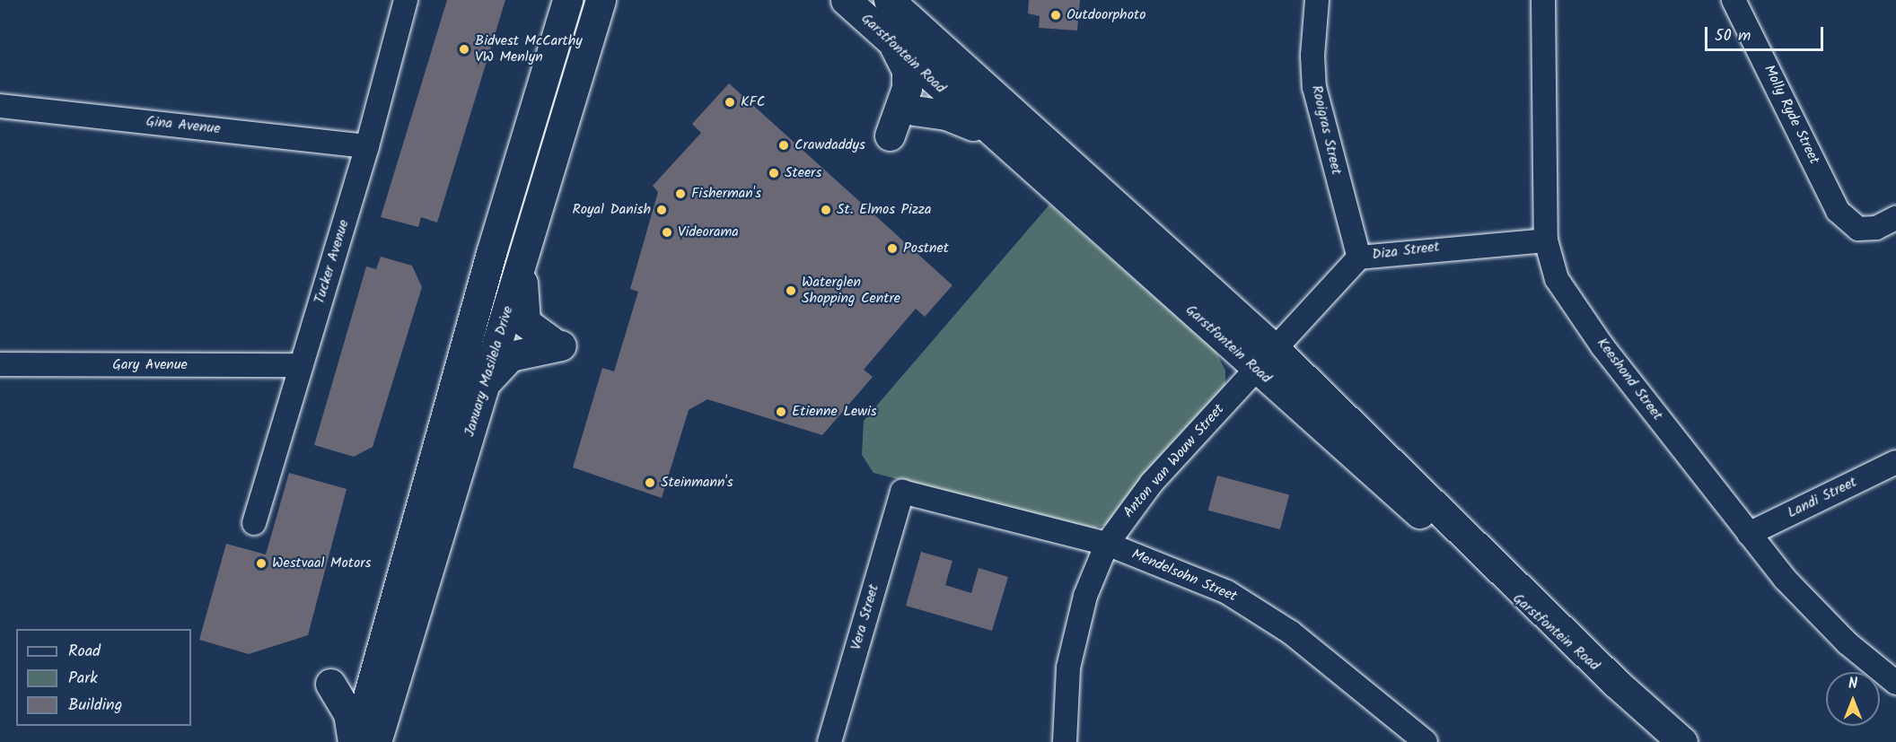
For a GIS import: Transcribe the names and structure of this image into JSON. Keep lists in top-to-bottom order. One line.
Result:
{"streets":{"main road":["Garstfontein Road","January Masilela Drive"],"street":["Molly Ryde Street","Gina Avenue","Rooigras Street","Diza Street","Tucker Avenue","Gary Avenue","Keeshond Street","Anton van Wouw Street","Landi Street","Mendelsohn Street","Vera Street"]},"crossings":[["Garstfontein Road","Diza Street"],["Garstfontein Road","Anton van Wouw Street"],["Gina Avenue","Tucker Avenue"],["Rooigras Street","Diza Street"],["Diza Street","Keeshond Street"],["Diza Street","Anton van Wouw Street"],["Tucker Avenue","Gary Avenue"],["Keeshond Street","Landi Street"],["Anton van Wouw Street","Mendelsohn Street"],["Mendelsohn Street","Vera Street"]],"places":["Outdoorphoto","Bidvest McCarthy VW Menlyn","KFC","Crawdaddys","Steers","Fisherman's","Royal Danish","St. Elmos Pizza","Videorama","Postnet","Waterglen Shopping Centre","Etienne Lewis","Steinmann's","Westvaal Motors"],"legend":["Road","Park","Building"],"scale_bar":"50 m","north":"top"}
